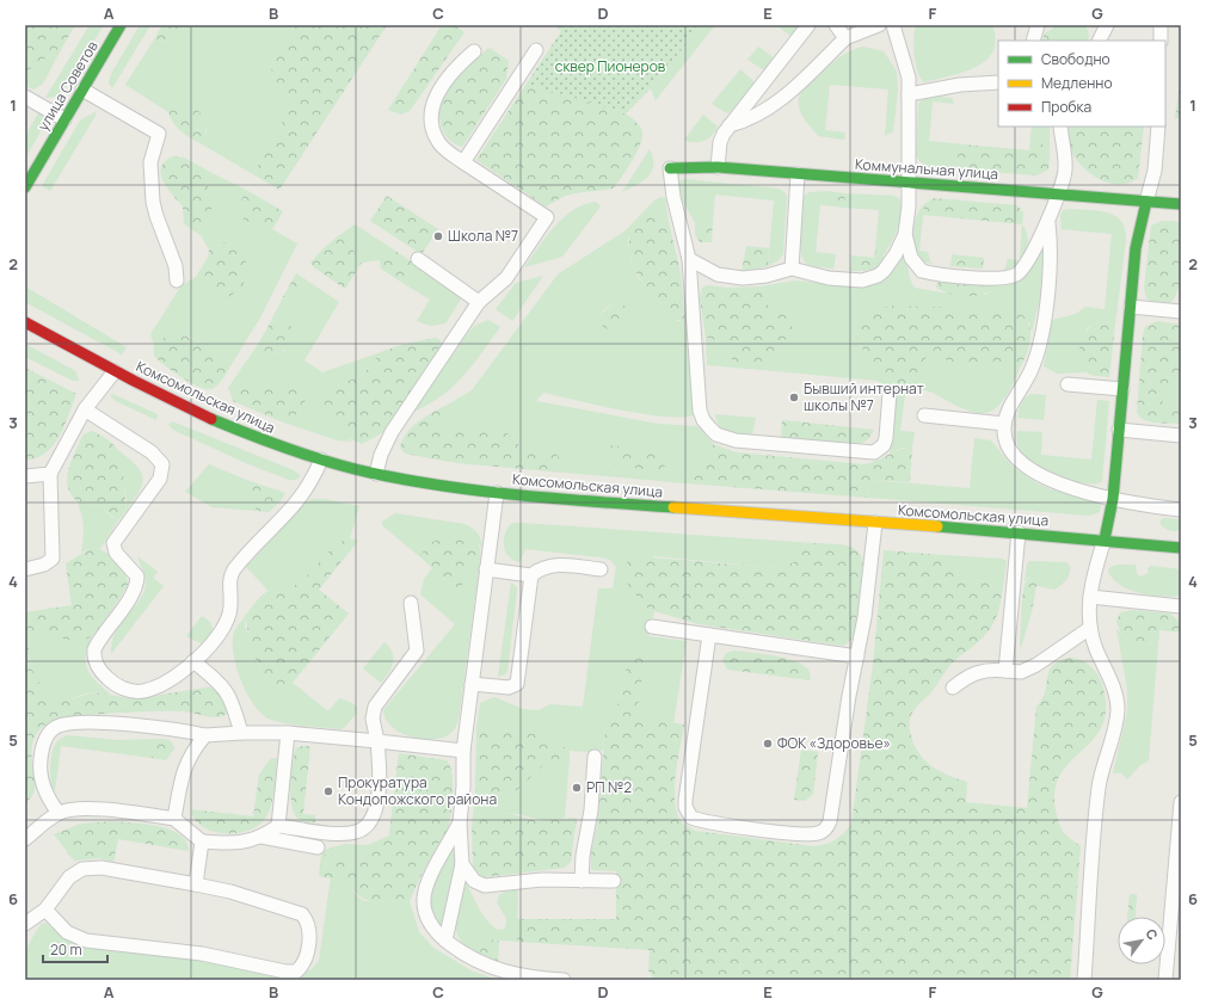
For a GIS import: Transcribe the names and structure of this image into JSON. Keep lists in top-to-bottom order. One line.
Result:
{"streets":{"street":["улица Советов","Коммунальная улица","Комсомольская улица"]},"parks":["сквер Пионеров"],"places":["Школа №7","Бывший интернат школы №7","ФОК «Здоровье»","РП №2","Прокуратура Кондопожского района"],"legend":["Свободно","Медленно","Пробка"],"scale_bar":"20 m","north":"top right","grid":{"columns":["A","B","C","D","E","F","G"],"rows":["1","2","3","4","5","6"]}}
